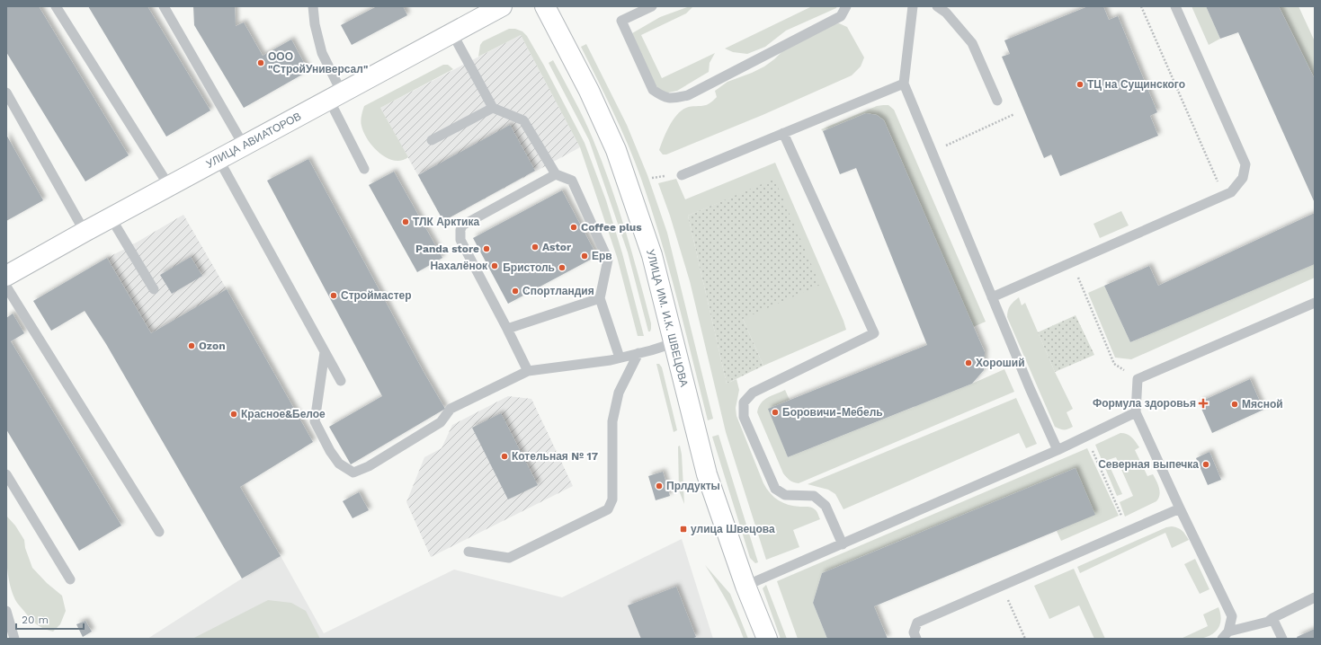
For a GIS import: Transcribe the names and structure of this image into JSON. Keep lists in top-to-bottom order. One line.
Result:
{"streets":{"street":["УЛИЦА АВИАТОРОВ","УЛИЦА ИМ. И.К. ШВЕЦОВА"]},"places":{"other":["ООО \"СтройУниверсал\"","ТЦ на Сущинского","ТЛК Арктика","Coffee plus","Astor","Panda store","Ерв","Нахалёнок","Бристоль","Спортландия","Строймастер","Ozon","Хороший","Мясной","Боровичи-Мебель","Красное&Белое","Котельная № 17","Северная выпечка","Прлдукты"],"health":["Формула здоровья"],"transit":["улица Швецова"]},"scale_bar":"20 m"}
